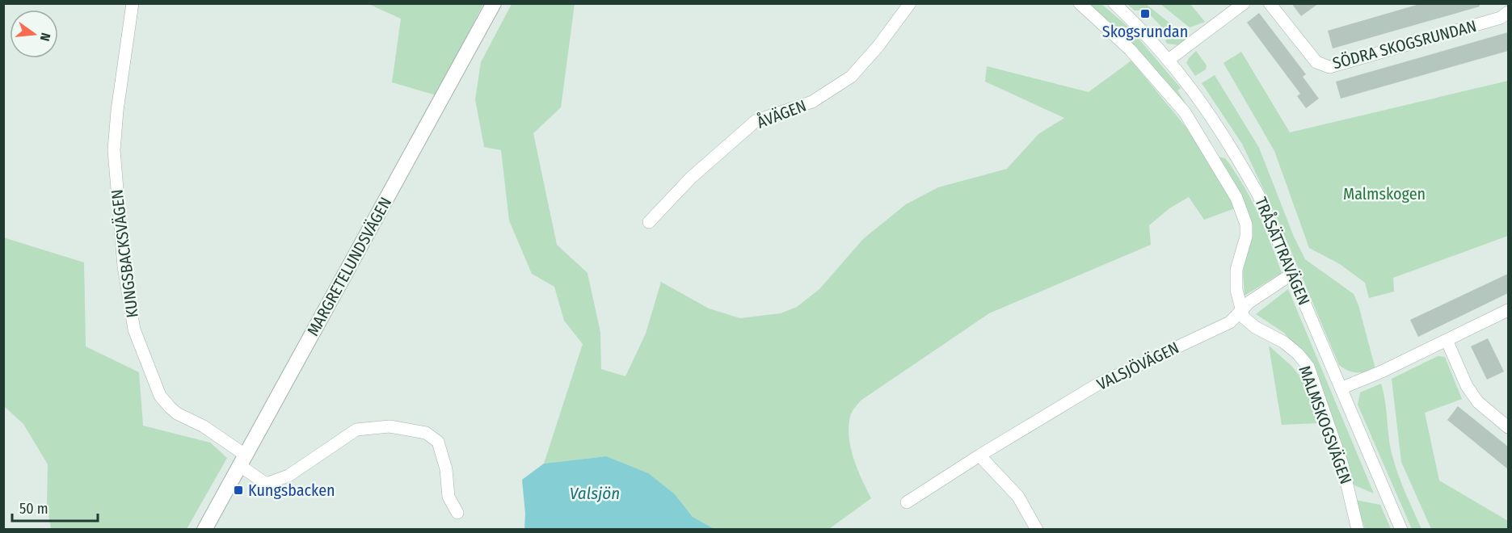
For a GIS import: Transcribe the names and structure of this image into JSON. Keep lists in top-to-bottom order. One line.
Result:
{"streets":{"street":["SÖDRA SKOGSRUNDAN","ÅVÄGEN","TRÅSÄTTRAVÄGEN","KUNGSBACKSVÄGEN","MARGRETELUNDSVÄGEN","VALSJÖVÄGEN","MALMSKOGSVÄGEN"]},"crossings":[["TRÅSÄTTRAVÄGEN","VALSJÖVÄGEN"],["KUNGSBACKSVÄGEN","MARGRETELUNDSVÄGEN"],["VALSJÖVÄGEN","MALMSKOGSVÄGEN"]],"water":["Valsjön"],"parks":["Malmskogen"],"places":{"transit":["Skogsrundan","Kungsbacken"]},"scale_bar":"50 m","north":"right"}
